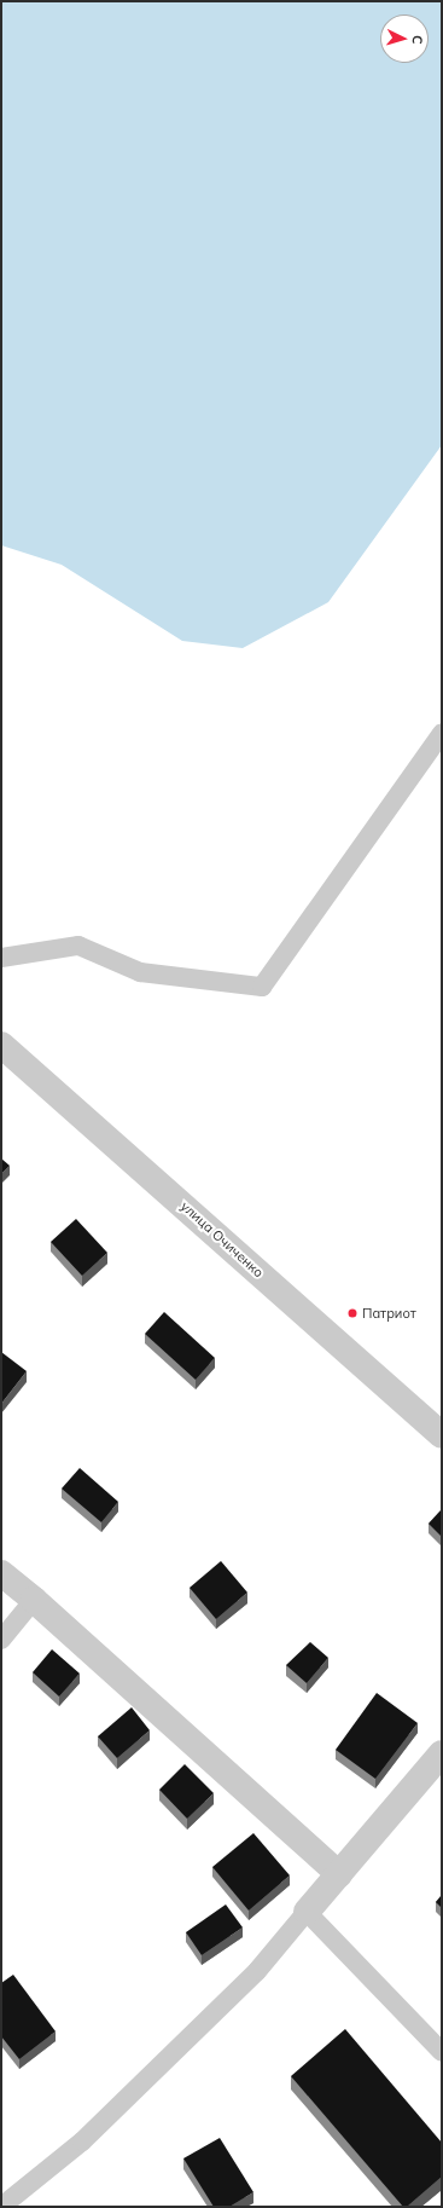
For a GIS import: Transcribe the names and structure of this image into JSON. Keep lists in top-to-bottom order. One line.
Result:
{"streets":{"street":["улица Очиченко"]},"places":["Патриот"],"north":"right"}
